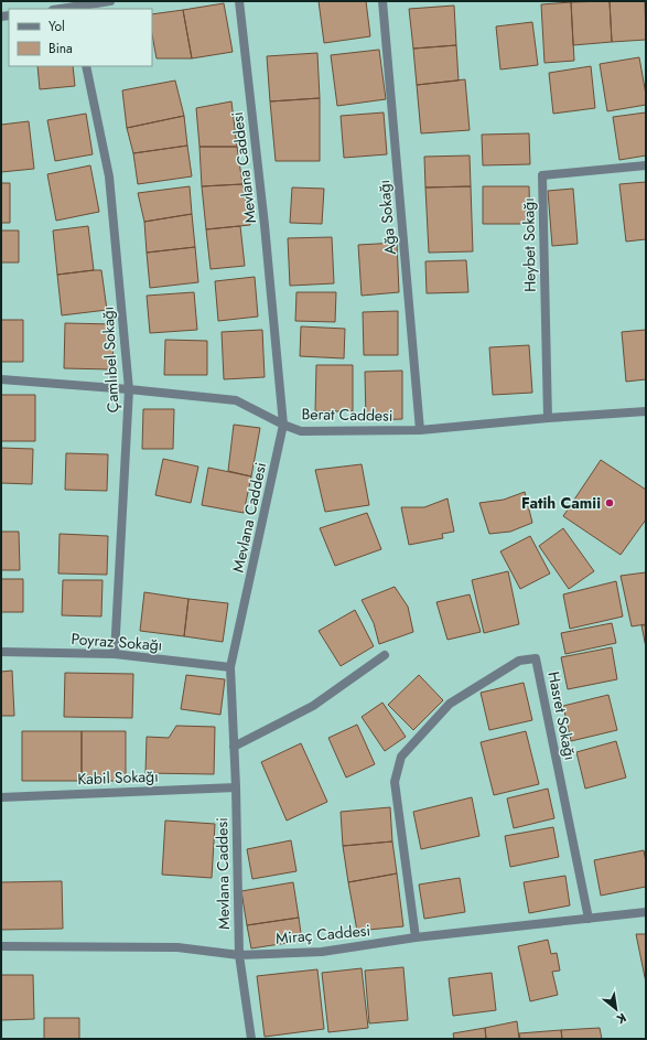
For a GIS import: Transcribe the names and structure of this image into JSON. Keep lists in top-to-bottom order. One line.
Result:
{"streets":{"street":["Mevlana Caddesi","Ağa Sokağı","Heybet Sokağı","Çamlıbel Sokağı","Berat Caddesi","Poyraz Sokağı","Hasret Sokağı","Kabil Sokağı","Miraç Caddesi"]},"crossings":[["Mevlana Caddesi","Berat Caddesi"],["Mevlana Caddesi","Poyraz Sokağı"],["Mevlana Caddesi","Kabil Sokağı"],["Mevlana Caddesi","Miraç Caddesi"],["Ağa Sokağı","Berat Caddesi"],["Heybet Sokağı","Berat Caddesi"],["Çamlıbel Sokağı","Berat Caddesi"],["Çamlıbel Sokağı","Poyraz Sokağı"],["Hasret Sokağı","Miraç Caddesi"]],"places":["Fatih Camii"],"legend":["Yol","Bina"],"north":"bottom right"}
